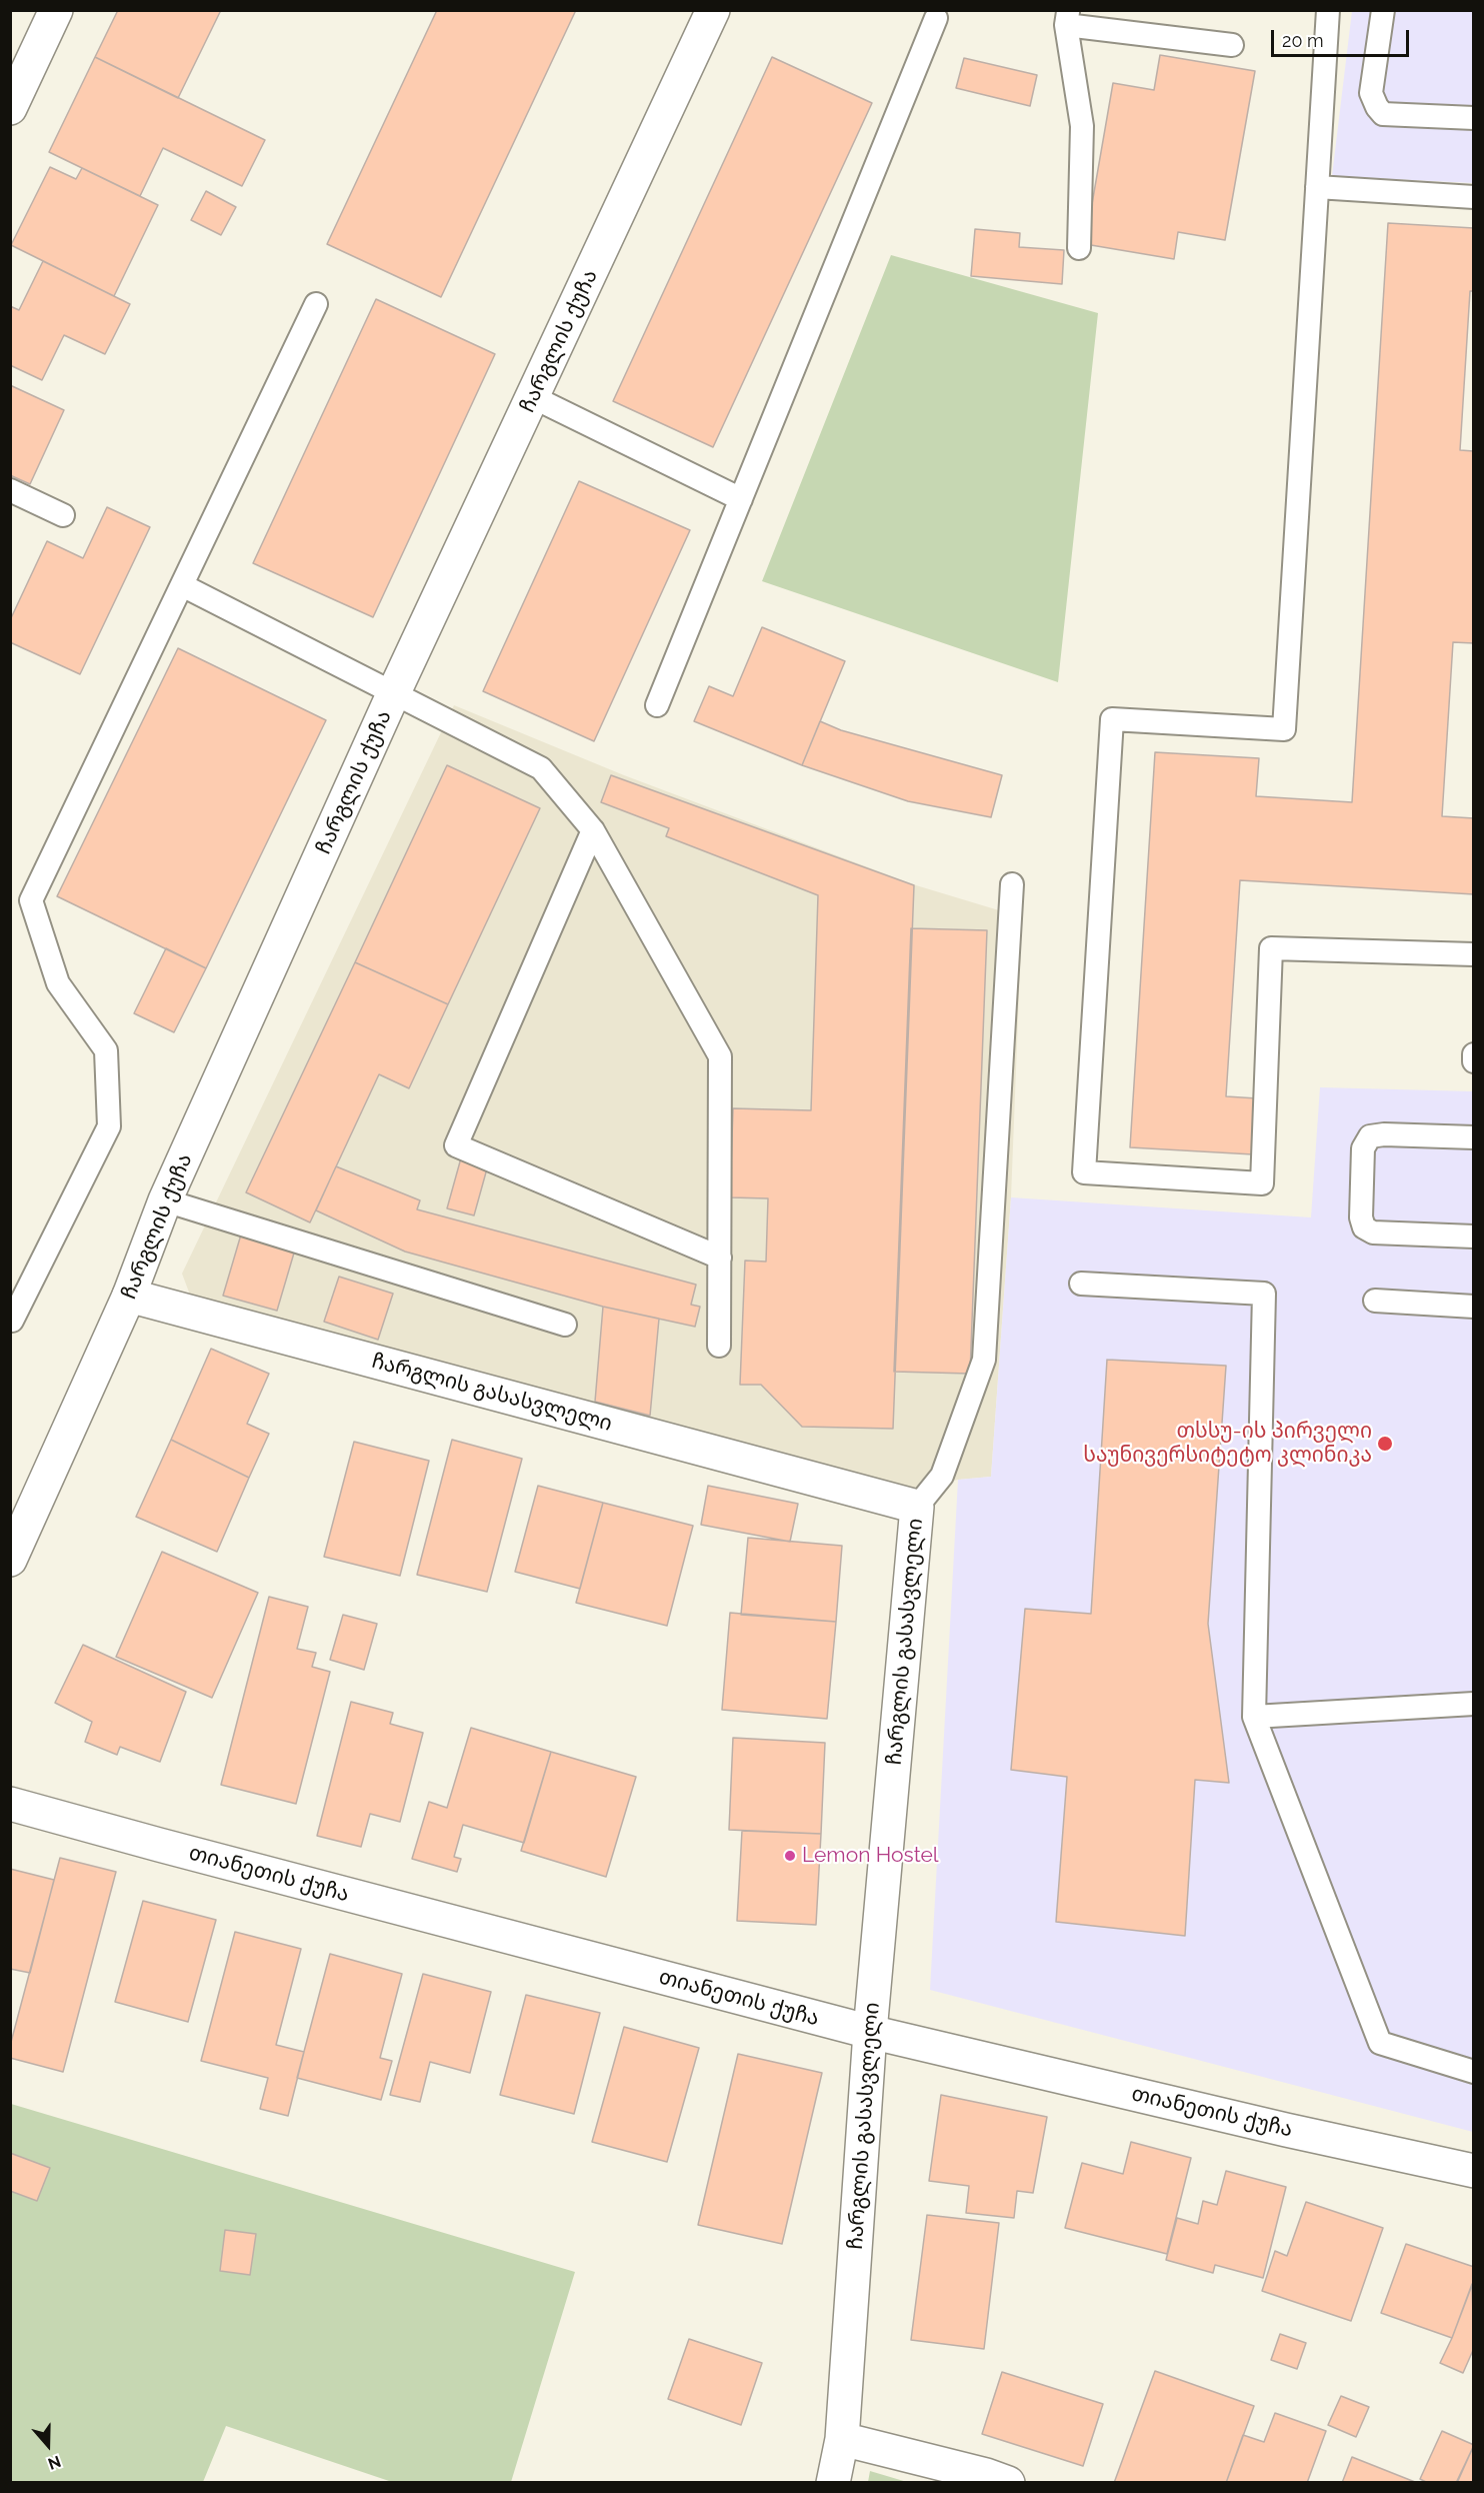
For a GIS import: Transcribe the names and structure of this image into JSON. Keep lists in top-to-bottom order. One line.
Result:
{"streets":{"street":["ჩარგლის ქუჩა","ჩარგლის გასასვლელი","თიანეთის ქუჩა"]},"crossings":[["ჩარგლის ქუჩა","ჩარგლის გასასვლელი"],["ჩარგლის გასასვლელი","თიანეთის ქუჩა"]],"places":["თსსუ-ის პირველი საუნივერსიტეტო კლინიკა","Lemon Hostel"],"scale_bar":"20 m","north":"bottom"}
